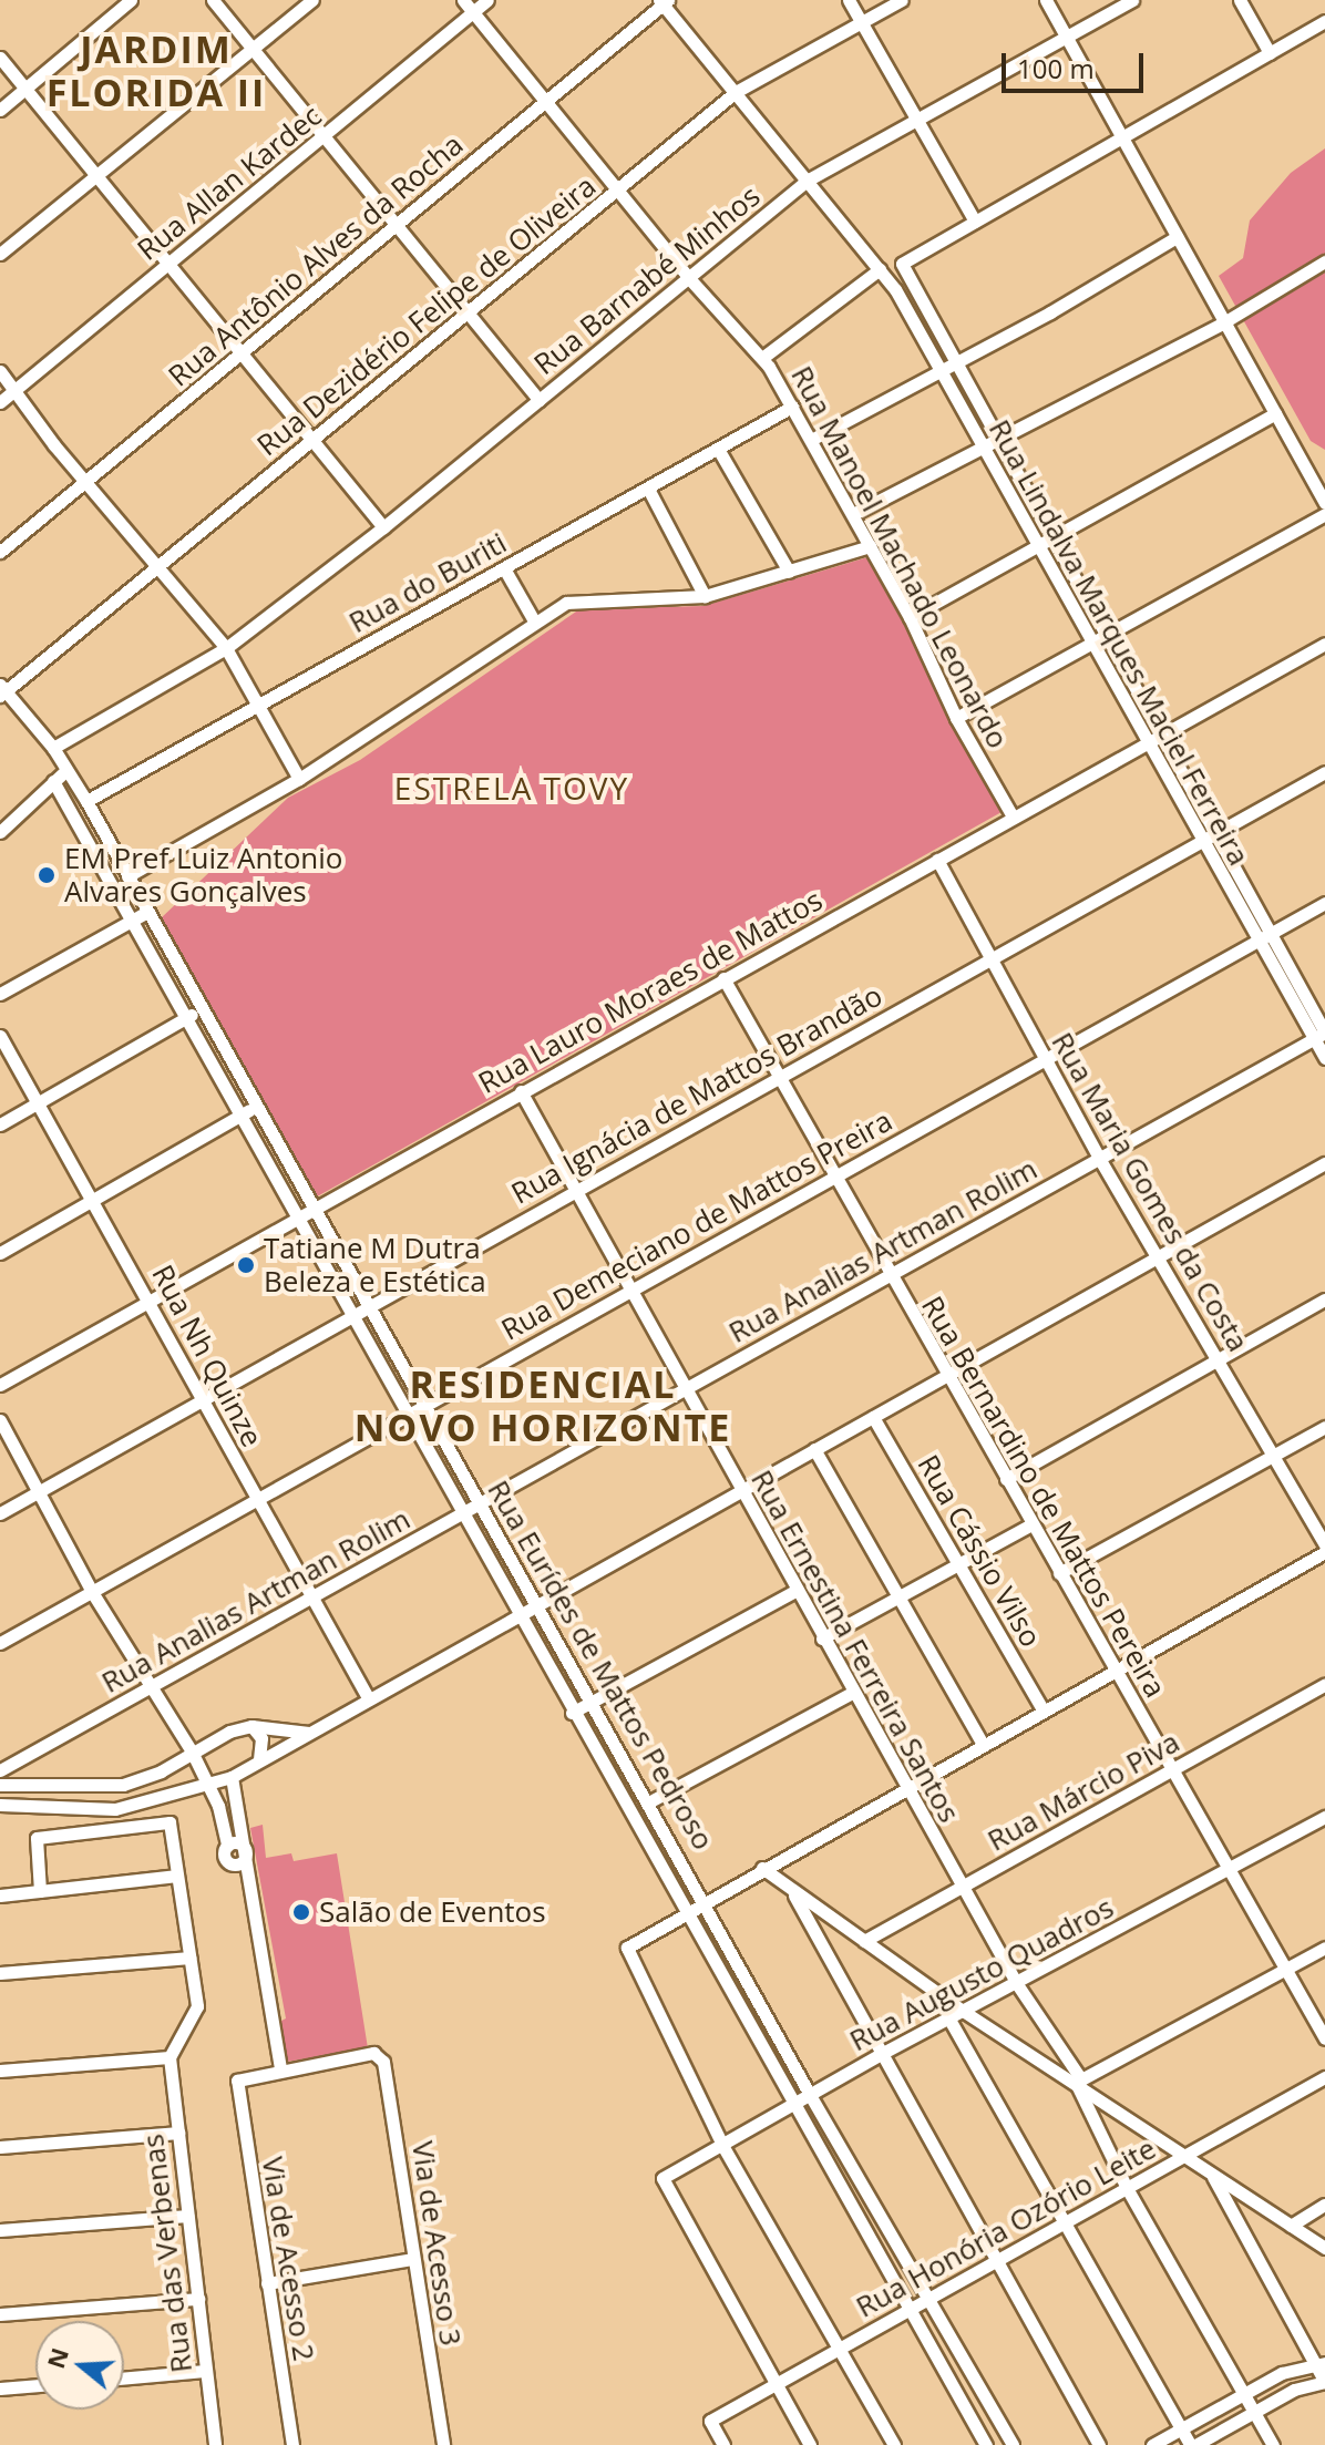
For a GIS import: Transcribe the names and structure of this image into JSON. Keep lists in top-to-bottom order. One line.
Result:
{"streets":{"street":["Rua Allan Kardec","Rua Antônio Alves da Rocha","Rua Barnabé Minhos","Rua Dezidério Felipe de Oliveira","Rua Manoel Machado Leonardo","Rua do Buriti","Rua Lindalva Marques Maciel Ferreira","Rua Lauro Moraes de Mattos","Rua Ignácia de Mattos Brandão","Rua Maria Gomes da Costa","Rua Demeciano de Mattos Preira","Rua Analias Artman Rolim","Rua Nh Quinze","Rua Bernardino de Mattos Pereira","Rua Cássio Vilso","Rua Ernestina Ferreira Santos","Rua Eurídes de Mattos Pedroso","Rua Márcio Piva","Rua Augusto Quadros","Rua Honória Ozório Leite","Via de Acesso 3","Rua das Verbenas","Via de Acesso 2"]},"crossings":[["Rua Allan Kardec","Rua Manoel Machado Leonardo"],["Rua Antônio Alves da Rocha","Rua Manoel Machado Leonardo"],["Rua Antônio Alves da Rocha","Rua Lindalva Marques Maciel Ferreira"],["Rua Barnabé Minhos","Rua Manoel Machado Leonardo"],["Rua Barnabé Minhos","Rua Lindalva Marques Maciel Ferreira"],["Rua Barnabé Minhos","Rua Eurídes de Mattos Pedroso"],["Rua Dezidério Felipe de Oliveira","Rua Manoel Machado Leonardo"],["Rua Dezidério Felipe de Oliveira","Rua Lindalva Marques Maciel Ferreira"],["Rua Dezidério Felipe de Oliveira","Rua Eurídes de Mattos Pedroso"],["Rua Manoel Machado Leonardo","Rua do Buriti"],["Rua Manoel Machado Leonardo","Rua Lauro Moraes de Mattos"],["Rua do Buriti","Rua Eurídes de Mattos Pedroso"],["Rua Lindalva Marques Maciel Ferreira","Rua Lauro Moraes de Mattos"],["Rua Lindalva Marques Maciel Ferreira","Rua Ignácia de Mattos Brandão"],["Rua Lindalva Marques Maciel Ferreira","Rua Demeciano de Mattos Preira"],["Rua Lindalva Marques Maciel Ferreira","Rua Analias Artman Rolim"],["Rua Lauro Moraes de Mattos","Rua Maria Gomes da Costa"],["Rua Lauro Moraes de Mattos","Rua Nh Quinze"],["Rua Lauro Moraes de Mattos","Rua Bernardino de Mattos Pereira"],["Rua Lauro Moraes de Mattos","Rua Ernestina Ferreira Santos"],["Rua Lauro Moraes de Mattos","Rua Eurídes de Mattos Pedroso"],["Rua Ignácia de Mattos Brandão","Rua Maria Gomes da Costa"],["Rua Ignácia de Mattos Brandão","Rua Nh Quinze"],["Rua Ignácia de Mattos Brandão","Rua Bernardino de Mattos Pereira"],["Rua Ignácia de Mattos Brandão","Rua Ernestina Ferreira Santos"],["Rua Ignácia de Mattos Brandão","Rua Eurídes de Mattos Pedroso"],["Rua Maria Gomes da Costa","Rua Demeciano de Mattos Preira"],["Rua Maria Gomes da Costa","Rua Analias Artman Rolim"],["Rua Demeciano de Mattos Preira","Rua Nh Quinze"],["Rua Demeciano de Mattos Preira","Rua Bernardino de Mattos Pereira"],["Rua Demeciano de Mattos Preira","Rua Ernestina Ferreira Santos"],["Rua Demeciano de Mattos Preira","Rua Eurídes de Mattos Pedroso"],["Rua Analias Artman Rolim","Rua Nh Quinze"],["Rua Analias Artman Rolim","Rua Bernardino de Mattos Pereira"],["Rua Analias Artman Rolim","Rua Ernestina Ferreira Santos"],["Rua Analias Artman Rolim","Rua Eurídes de Mattos Pedroso"],["Rua Bernardino de Mattos Pereira","Rua Márcio Piva"],["Rua Bernardino de Mattos Pereira","Rua Augusto Quadros"],["Rua Ernestina Ferreira Santos","Rua Márcio Piva"],["Rua Ernestina Ferreira Santos","Rua Augusto Quadros"],["Rua Eurídes de Mattos Pedroso","Rua Augusto Quadros"],["Rua Eurídes de Mattos Pedroso","Rua Honória Ozório Leite"],["Rua Augusto Quadros","Rua Honória Ozório Leite"],["Via de Acesso 3","Via de Acesso 2"]],"districts":["JARDIM FLORIDA II","ESTRELA TOVY","RESIDENCIAL NOVO HORIZONTE"],"places":["EM Pref Luiz Antonio Alvares Gonçalves","Tatiane M Dutra Beleza e Estética","Salão de Eventos"],"scale_bar":"100 m","north":"left"}
